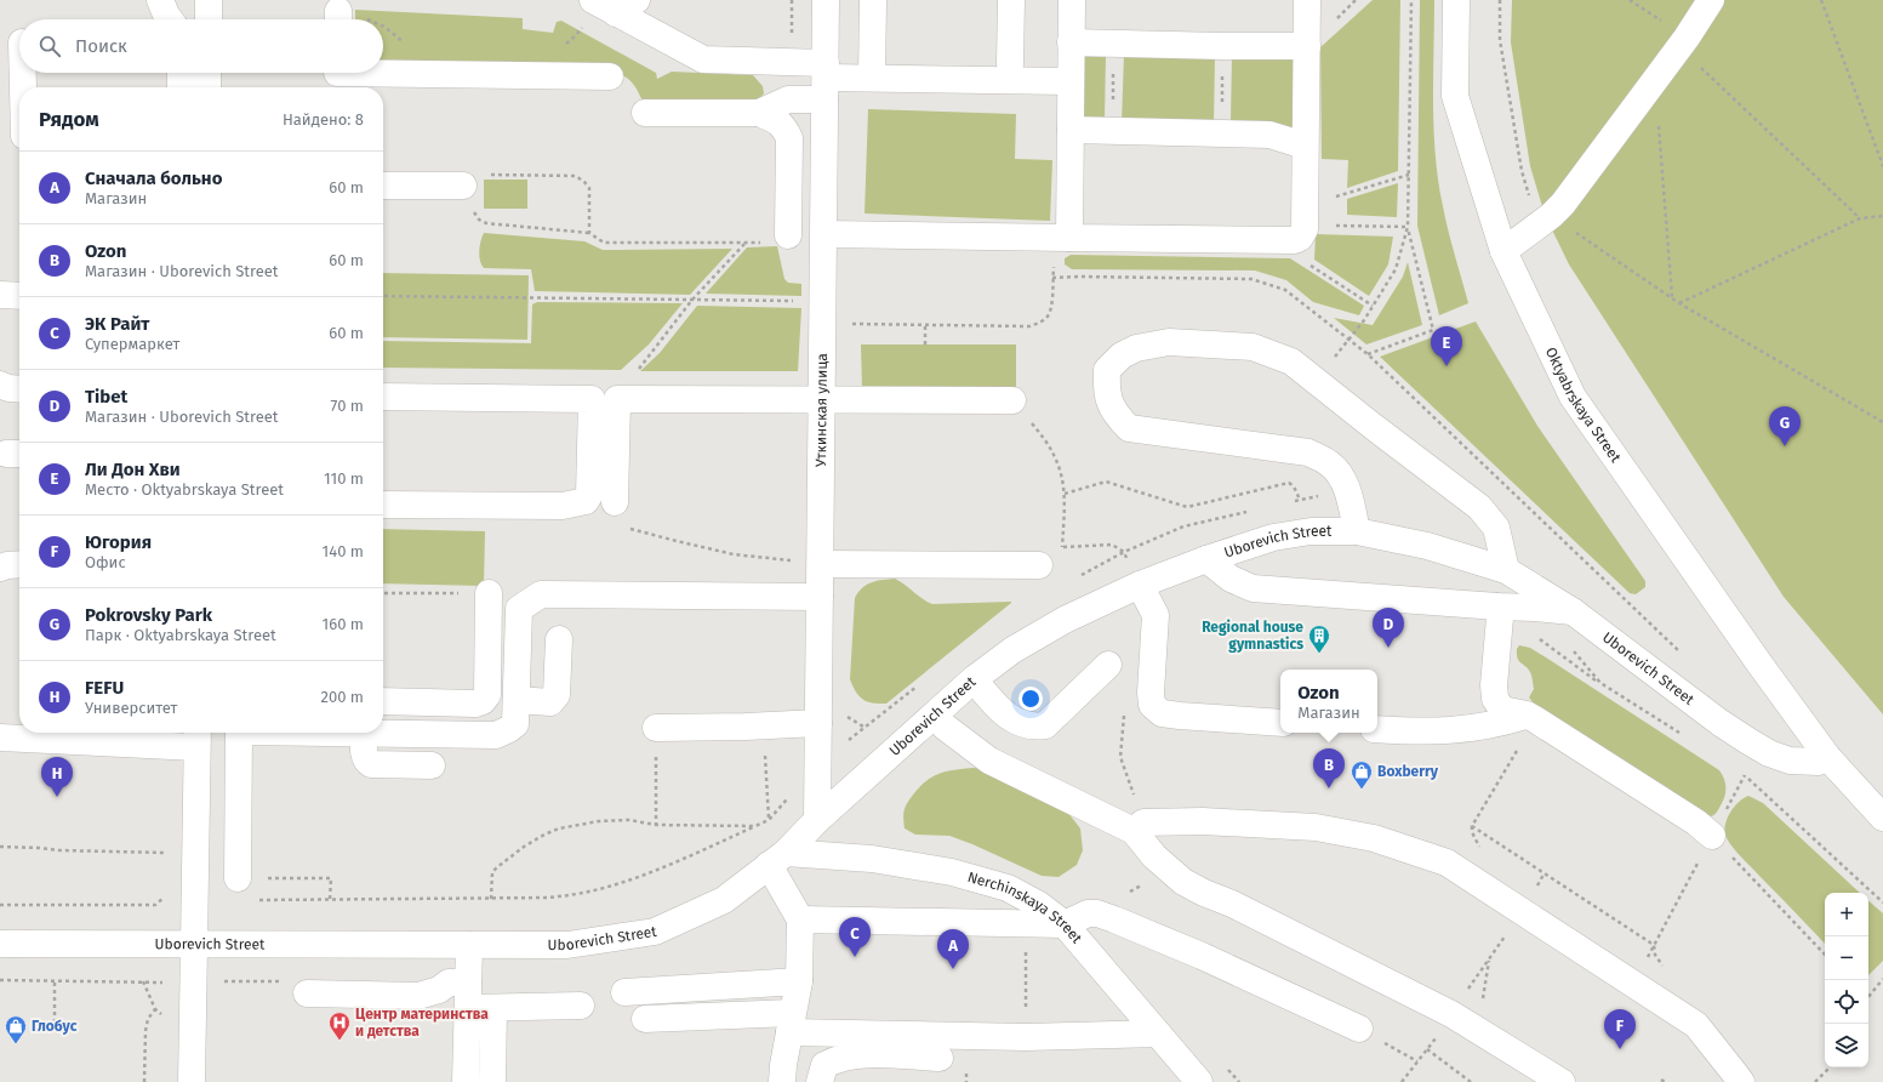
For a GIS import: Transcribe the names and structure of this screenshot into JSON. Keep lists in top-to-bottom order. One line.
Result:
{"streets":{"main road":["Oktyabrskaya Street","Уткинская улица","Uborevich Street","Nerchinskaya Street"]},"crossings":[["Oktyabrskaya Street","Uborevich Street"],["Уткинская улица","Uborevich Street"],["Uborevich Street","Nerchinskaya Street"]],"places":{"building":["Regional house gymnastics"],"shop":["Boxberry","Глобус"],"hospital":["Центр материнства и детства"]},"page":{"search":"Поиск","heading":["Рядом","Найдено: 8"],"list":[{"mark":"A","name":"Сначала больно","note":"Магазин","value":"60 m"},{"mark":"B","name":"Ozon","note":"Магазин · Uborevich Street","value":"60 m"},{"mark":"C","name":"ЭК Райт","note":"Супермаркет","value":"60 m"},{"mark":"D","name":"Tibet","note":"Магазин · Uborevich Street","value":"70 m"},{"mark":"E","name":"Ли Дон Хви","note":"Место · Oktyabrskaya Street","value":"110 m"},{"mark":"F","name":"Югория","note":"Офис","value":"140 m"},{"mark":"G","name":"Pokrovsky Park","note":"Парк · Oktyabrskaya Street","value":"160 m"},{"mark":"H","name":"FEFU","note":"Университет","value":"200 m"}],"pins":["E","G","D","B","H","C","A","F"],"popup":["Ozon","Магазин"],"map_buttons":["+","−"]}}
